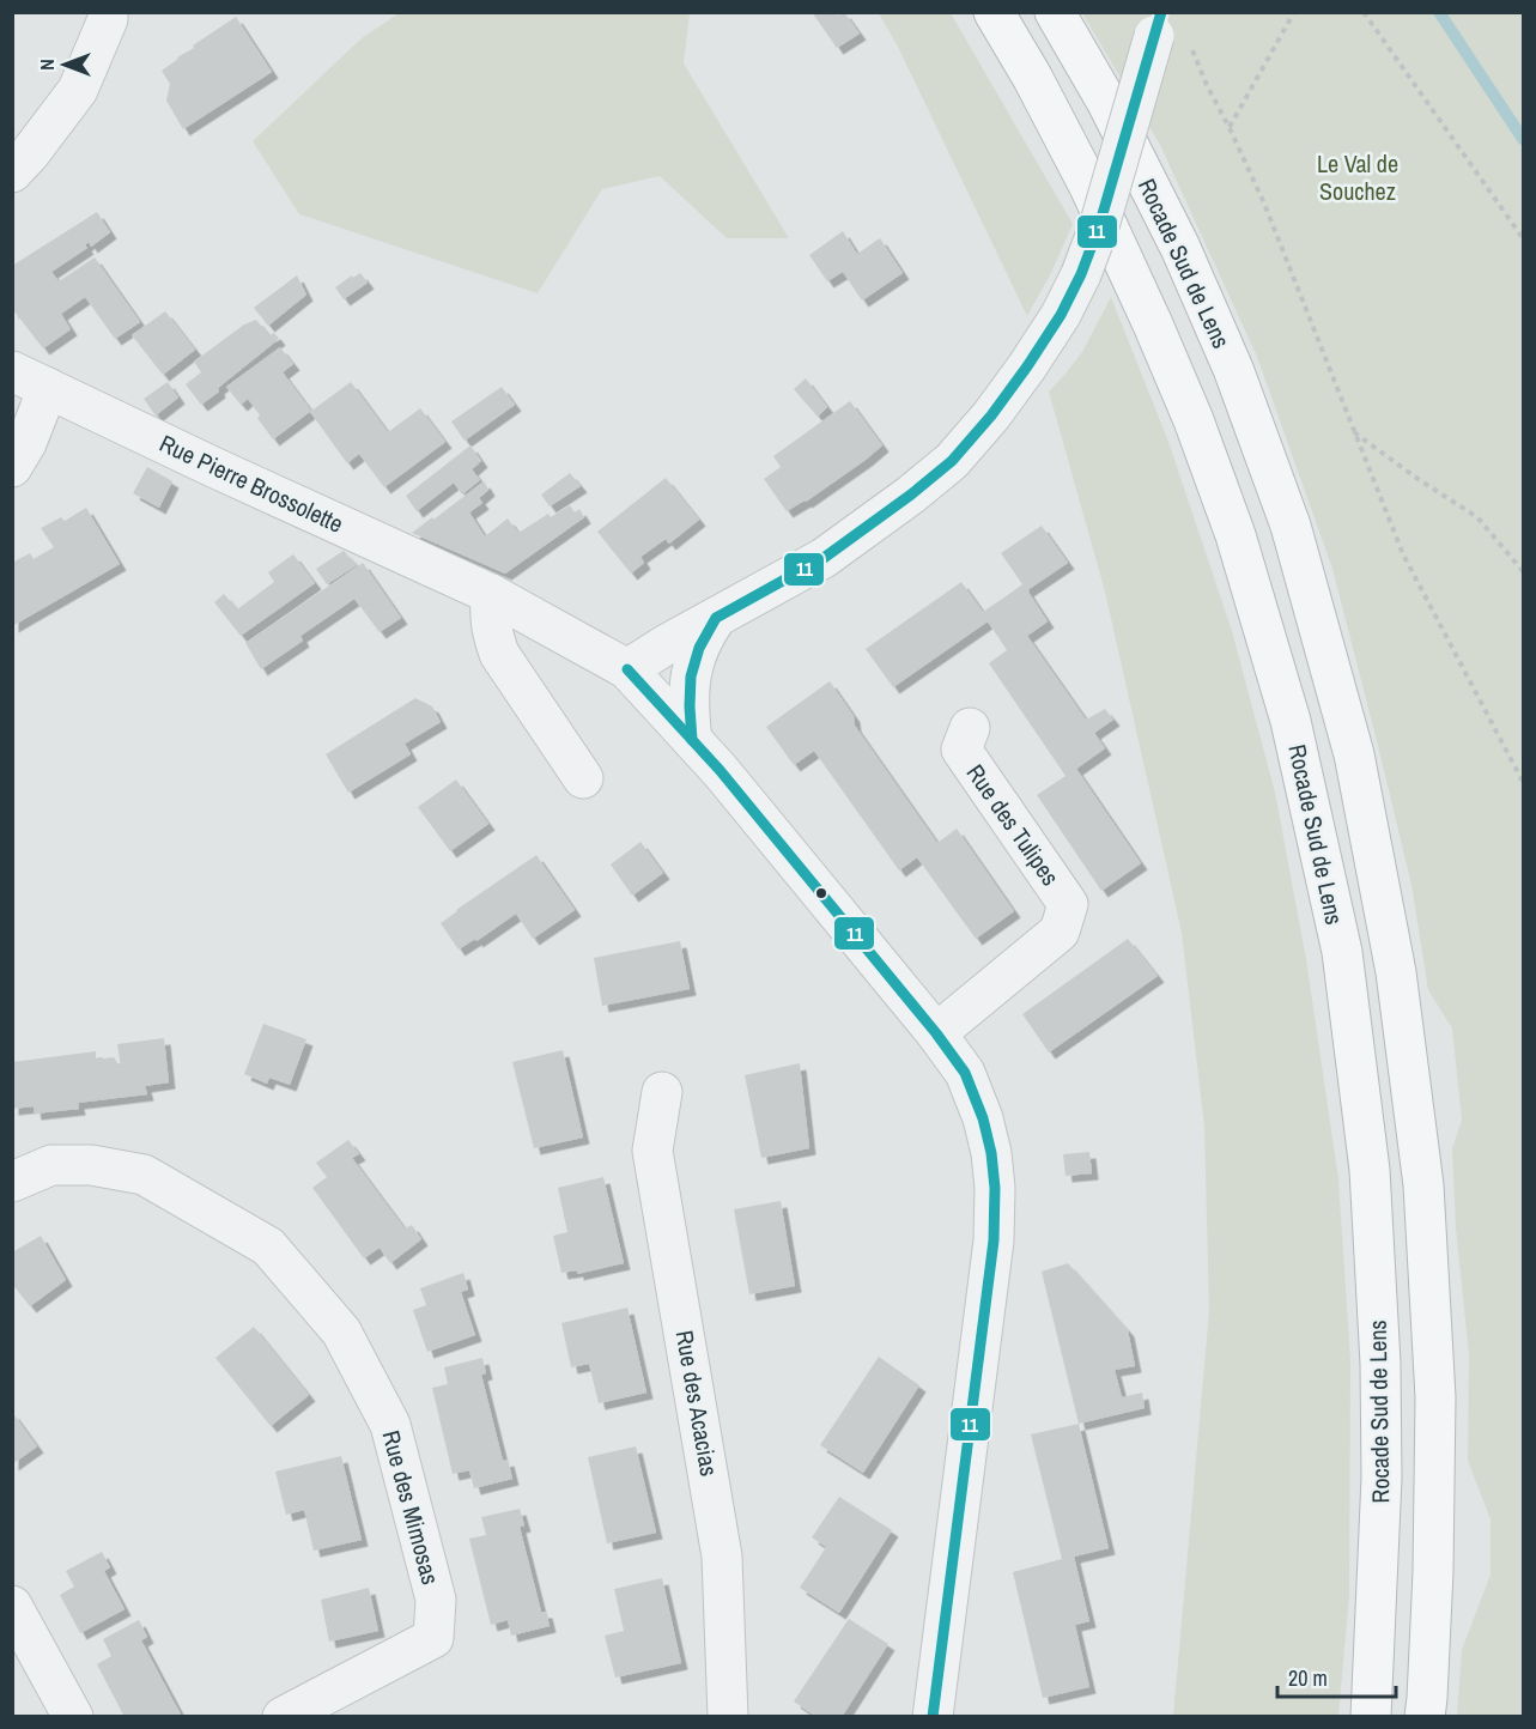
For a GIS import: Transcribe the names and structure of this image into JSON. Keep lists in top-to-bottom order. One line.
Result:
{"streets":{"highway":["Rocade Sud de Lens"],"street":["Rue Pierre Brossolette","Rue des Tulipes","Rue des Acacias","Rue des Mimosas"]},"parks":["Le Val de Souchez"],"lines":["transit line 11"],"scale_bar":"20 m","north":"left"}
